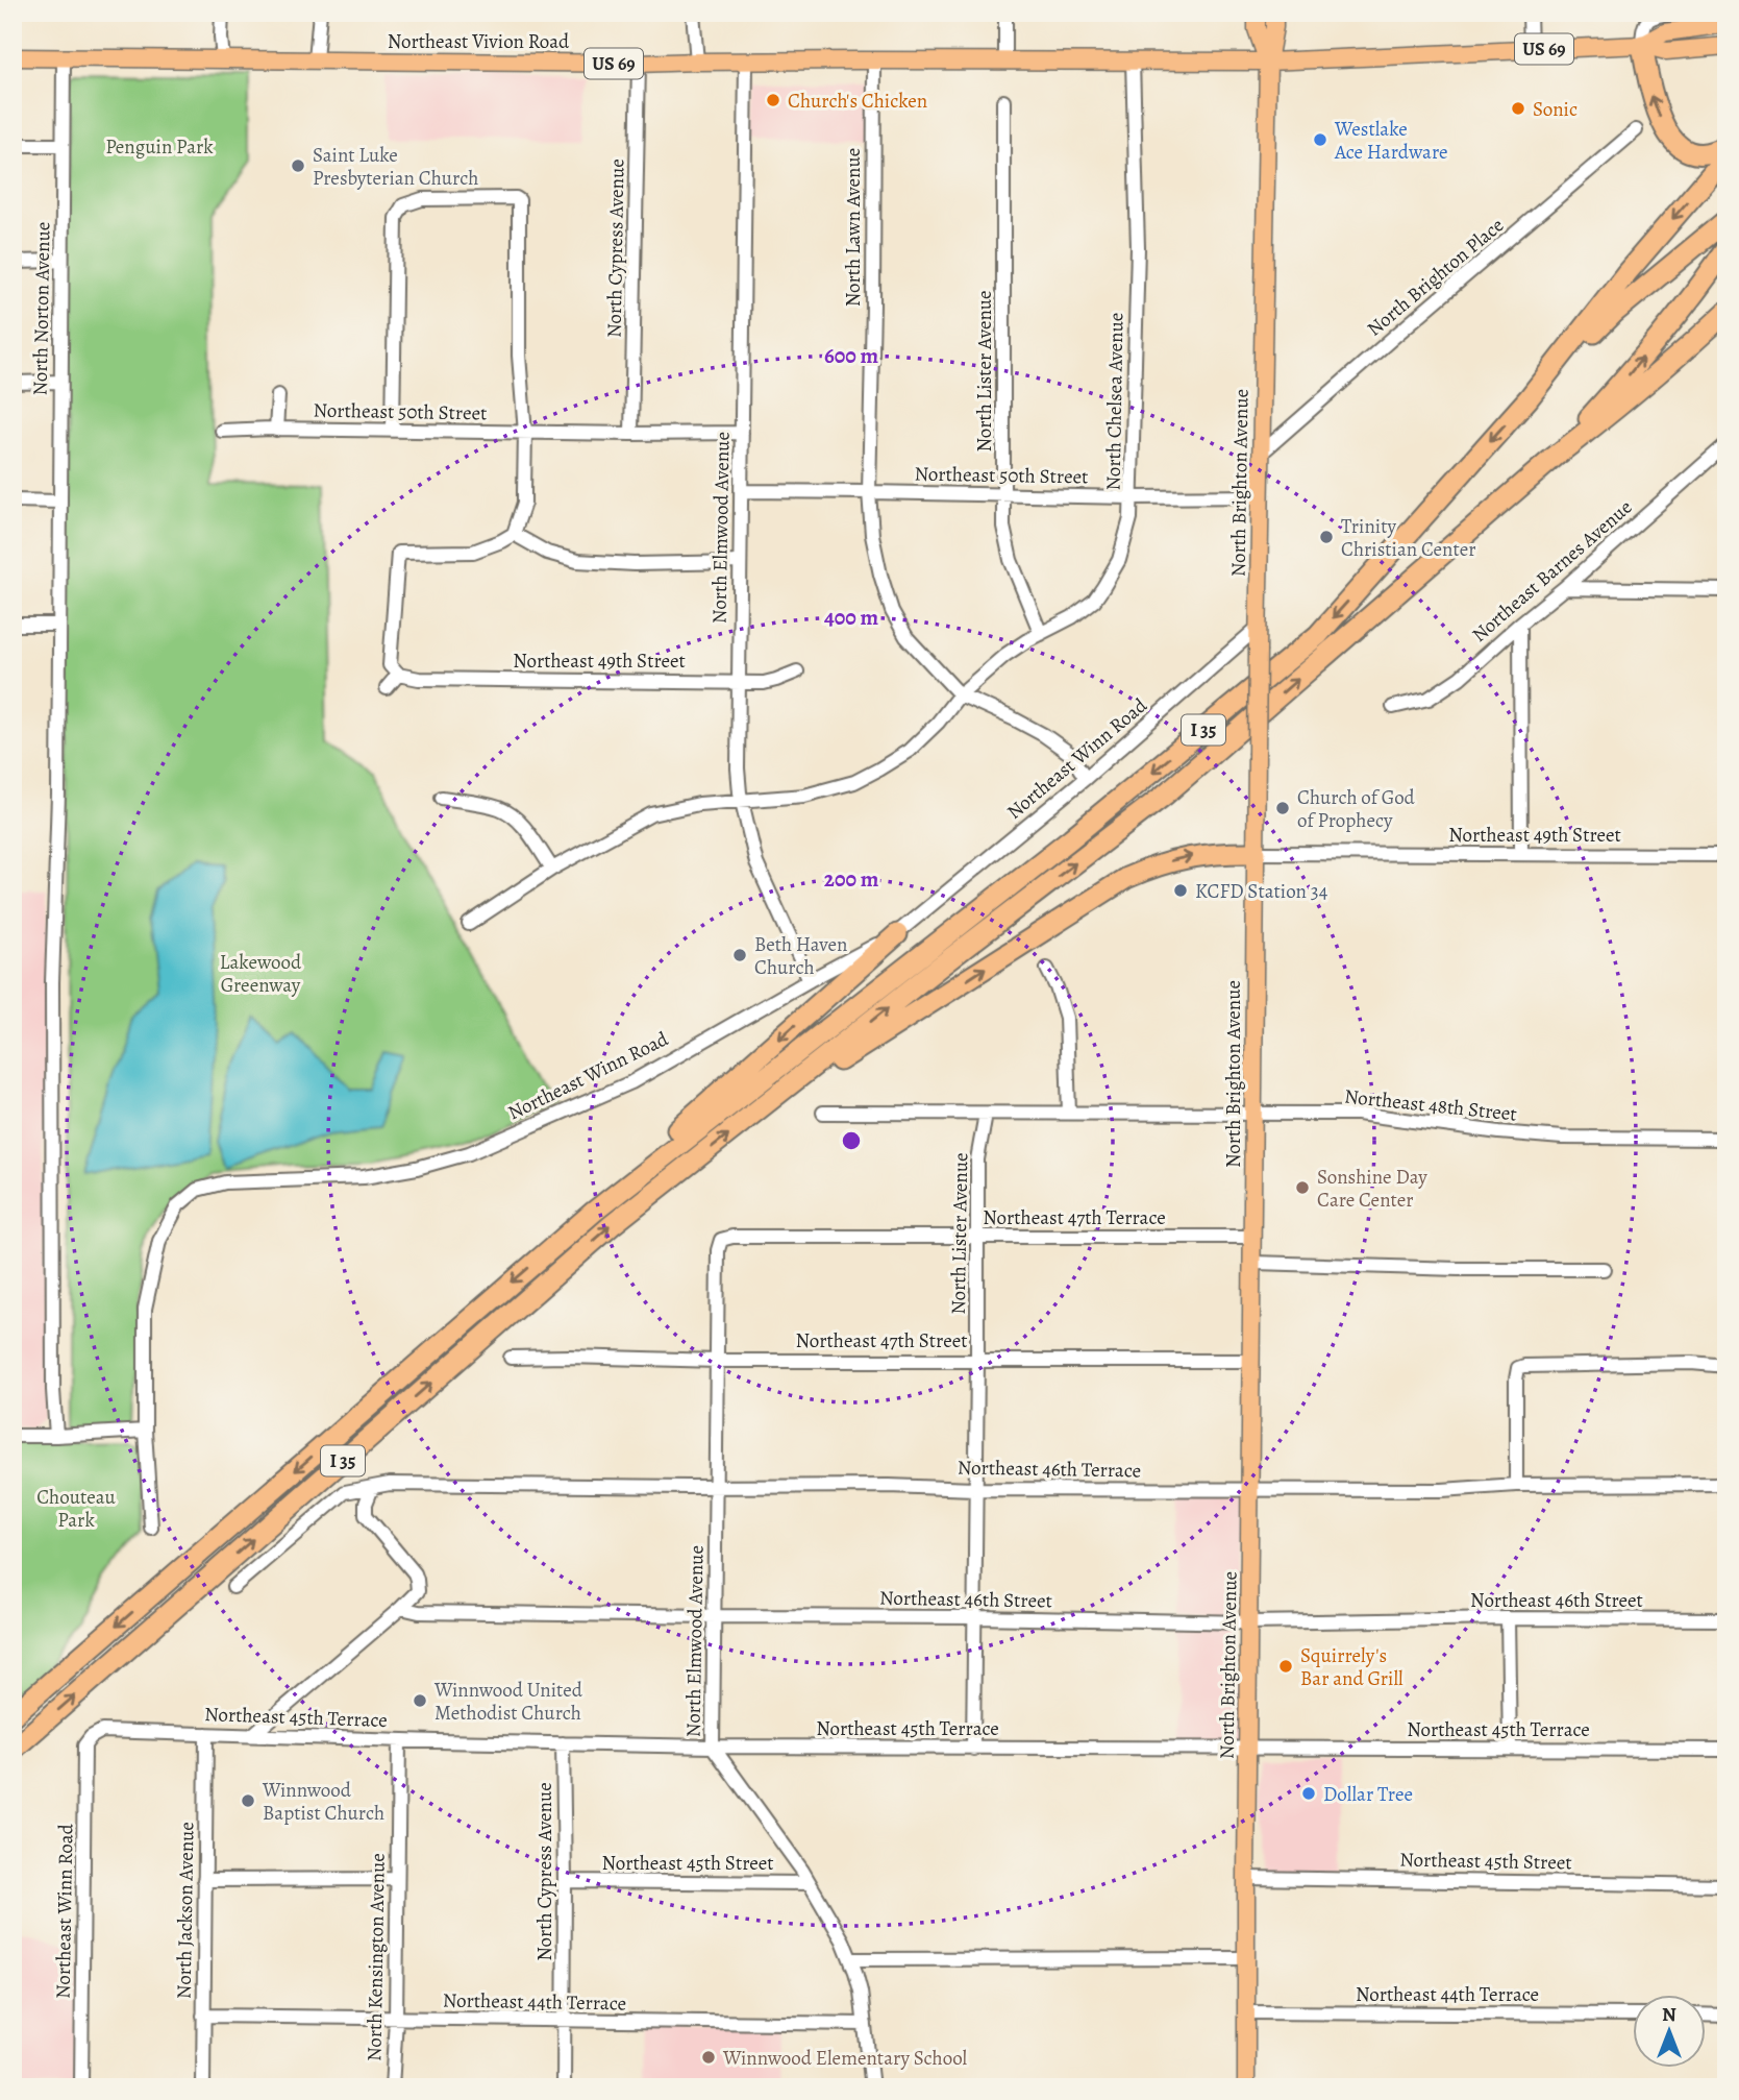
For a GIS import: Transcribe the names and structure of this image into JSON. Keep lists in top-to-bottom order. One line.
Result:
{"streets":{"highway":["I 35"],"main road":["Northeast Vivion Road","US 69","North Brighton Avenue"],"street":["North Lawn Avenue","North Cypress Avenue","North Brighton Place","North Norton Avenue","North Lister Avenue","North Chelsea Avenue","Northeast 50th Street","North Elmwood Avenue","Northeast Barnes Avenue","Northeast 49th Street","Northeast Winn Road","Northeast 48th Street","Northeast 47th Terrace","Northeast 47th Street","Northeast 46th Terrace","Northeast 46th Street","Northeast 45th Terrace","Northeast 45th Street","North Jackson Avenue","North Kensington Avenue","Northeast 44th Terrace"]},"crossings":[["Northeast Vivion Road","North Lawn Avenue"],["Northeast Vivion Road","North Cypress Avenue"],["Northeast Vivion Road","North Norton Avenue"],["Northeast Vivion Road","North Chelsea Avenue"],["Northeast Vivion Road","North Brighton Avenue"],["Northeast Vivion Road","North Elmwood Avenue"],["North Lawn Avenue","North Chelsea Avenue"],["North Lawn Avenue","Northeast 50th Street"],["North Lawn Avenue","Northeast Winn Road"],["North Cypress Avenue","Northeast 50th Street"],["North Cypress Avenue","Northeast 45th Terrace"],["North Cypress Avenue","Northeast 45th Street"],["North Cypress Avenue","Northeast 44th Terrace"],["North Brighton Place","North Brighton Avenue"],["North Lister Avenue","North Chelsea Avenue"],["North Lister Avenue","Northeast 50th Street"],["North Lister Avenue","Northeast 48th Street"],["North Lister Avenue","Northeast 47th Terrace"],["North Lister Avenue","Northeast 47th Street"],["North Lister Avenue","Northeast 46th Terrace"],["North Lister Avenue","Northeast 46th Street"],["North Lister Avenue","Northeast 45th Terrace"],["North Chelsea Avenue","Northeast 50th Street"],["North Chelsea Avenue","North Elmwood Avenue"],["Northeast 50th Street","North Brighton Avenue"],["Northeast 50th Street","North Elmwood Avenue"],["North Brighton Avenue","Northeast 49th Street"],["North Brighton Avenue","Northeast Winn Road"],["North Brighton Avenue","Northeast 48th Street"],["North Brighton Avenue","Northeast 47th Terrace"],["North Brighton Avenue","Northeast 47th Street"],["North Brighton Avenue","Northeast 46th Terrace"],["North Brighton Avenue","Northeast 46th Street"],["North Brighton Avenue","Northeast 45th Terrace"],["North Brighton Avenue","Northeast 45th Street"],["North Brighton Avenue","Northeast 44th Terrace"],["North Elmwood Avenue","Northeast 49th Street"],["North Elmwood Avenue","Northeast Winn Road"],["North Elmwood Avenue","Northeast 47th Terrace"],["North Elmwood Avenue","Northeast 47th Street"],["North Elmwood Avenue","Northeast 46th Terrace"],["North Elmwood Avenue","Northeast 46th Street"],["North Elmwood Avenue","Northeast 45th Terrace"],["North Elmwood Avenue","Northeast 45th Street"],["North Elmwood Avenue","Northeast 44th Terrace"],["Northeast Winn Road","Northeast 45th Terrace"],["Northeast 45th Terrace","North Jackson Avenue"],["Northeast 45th Terrace","North Kensington Avenue"],["North Jackson Avenue","Northeast 44th Terrace"],["North Kensington Avenue","Northeast 44th Terrace"]],"parks":["Penguin Park","Lakewood Greenway","Chouteau Park"],"places":["Church's Chicken","Sonic","Westlake Ace Hardware","Saint Luke Presbyterian Church","Trinity Christian Center","Church of God of Prophecy","KCFD Station 34","Beth Haven Church","Sonshine Day Care Center","Squirrely's Bar and Grill","Winnwood United Methodist Church","Dollar Tree","Winnwood Baptist Church","Winnwood Elementary School"],"north":"top","rings":["600 m","400 m","200 m"]}
